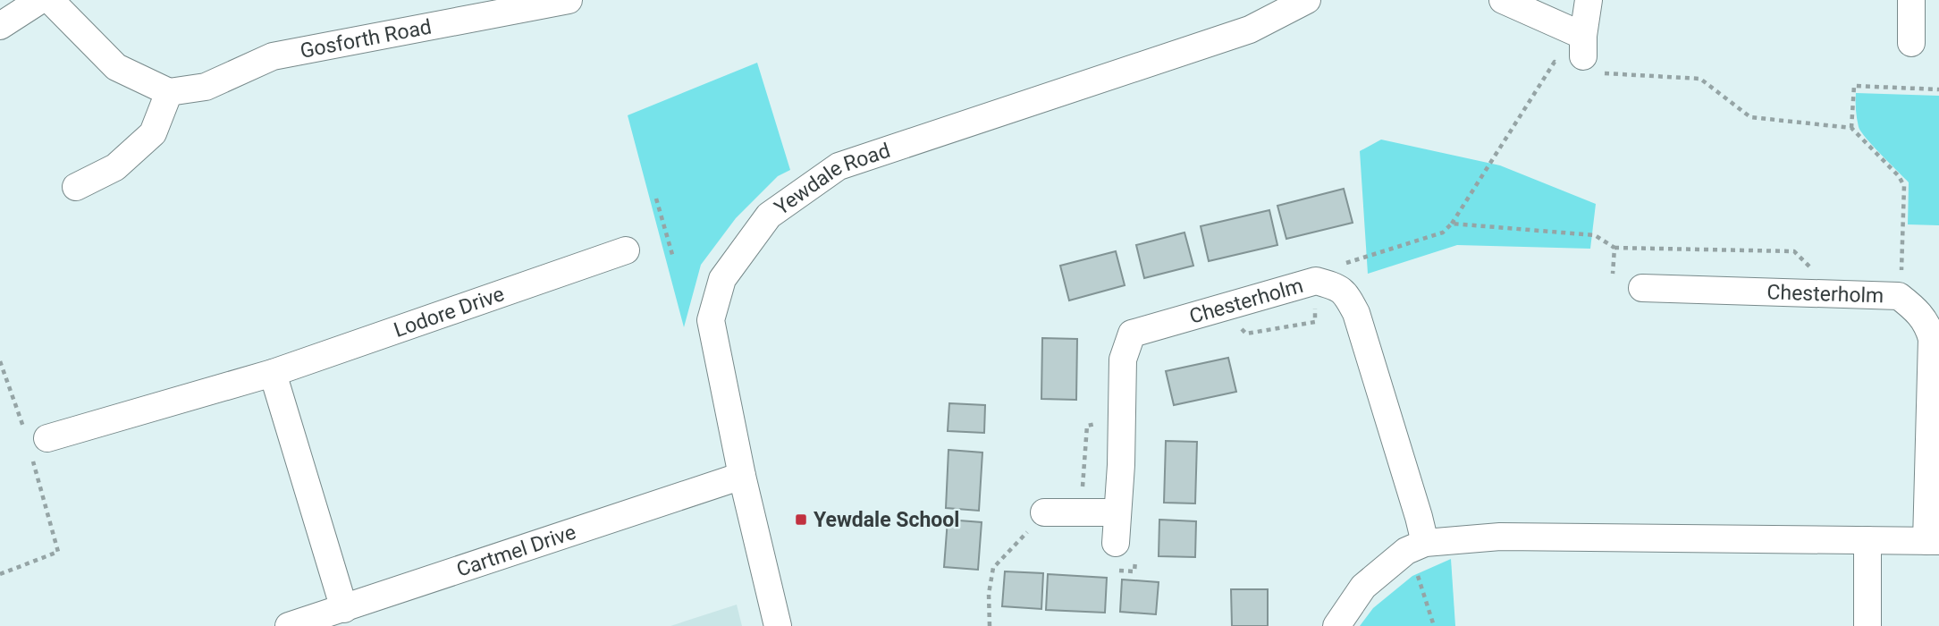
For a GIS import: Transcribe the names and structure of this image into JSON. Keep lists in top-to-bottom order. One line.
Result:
{"streets":{"street":["Gosforth Road","Yewdale Road","Chesterholm","Lodore Drive","Cartmel Drive"]},"crossings":[["Yewdale Road","Cartmel Drive"]],"places":{"transit":["Yewdale School"]}}
